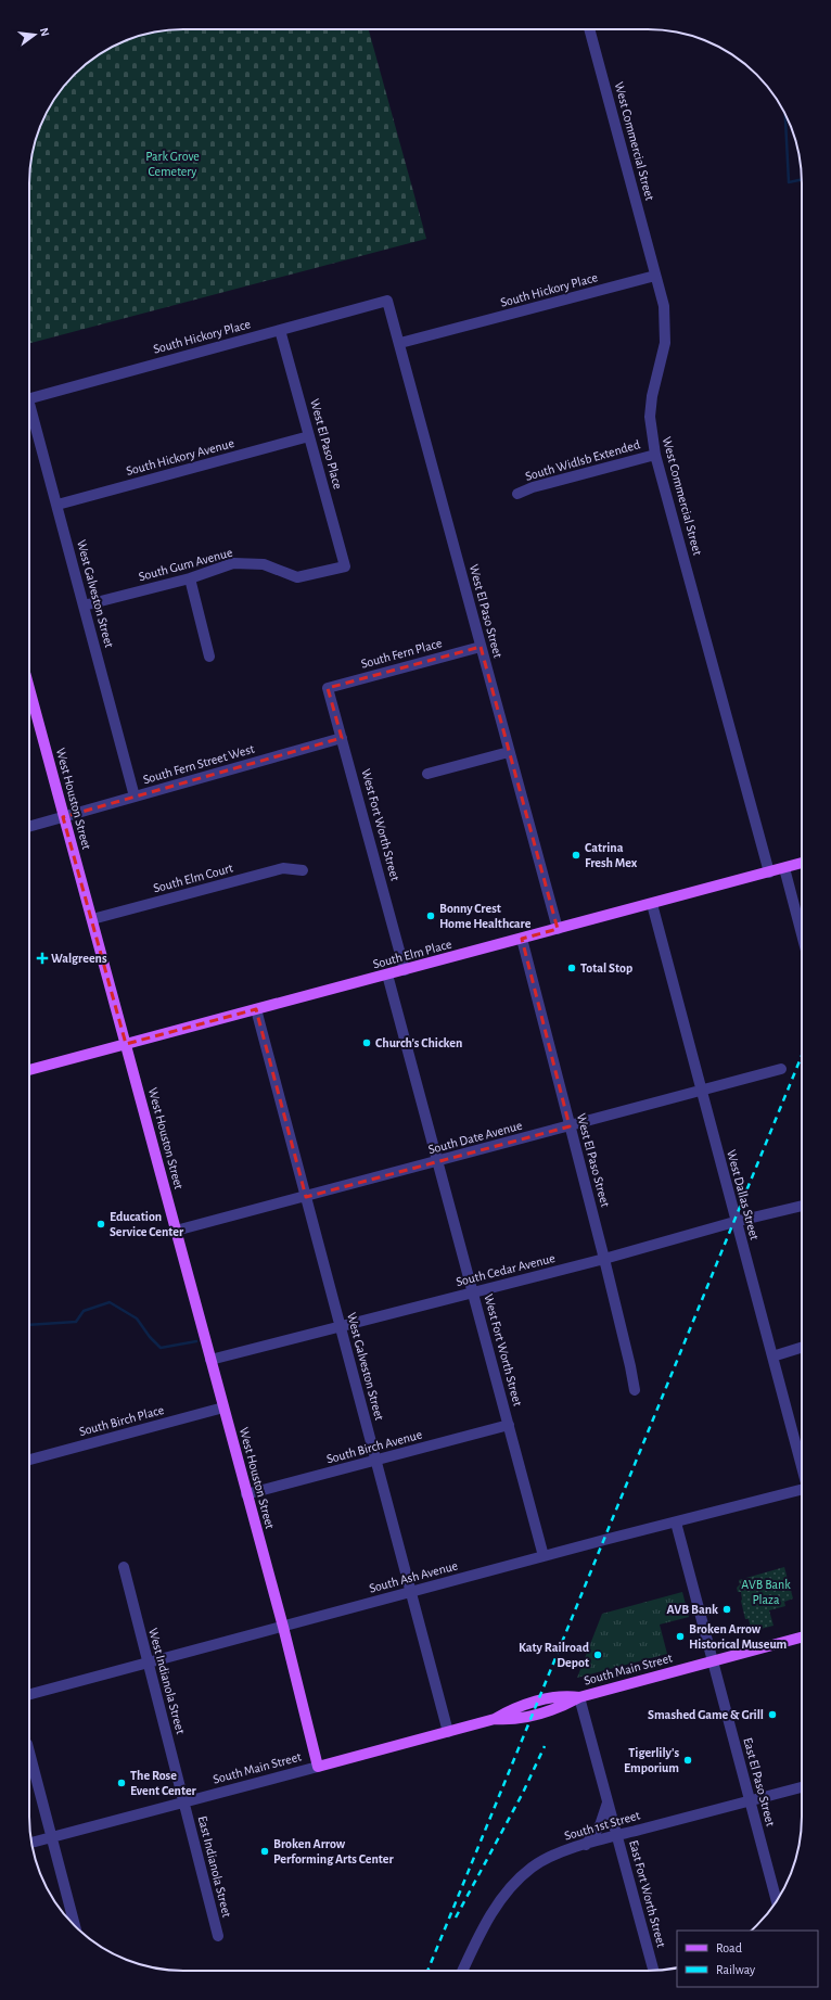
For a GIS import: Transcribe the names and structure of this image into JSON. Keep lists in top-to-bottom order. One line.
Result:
{"streets":{"main road":["West Houston Street","South Elm Place","South Main Street"],"street":["West Commercial Street","South Hickory Place","West El Paso Place","South Hickory Avenue","South Widlsb Extended","South Gum Avenue","West Galveston Street","West El Paso Street","South Fern Place","South Fern Street West","West Fort Worth Street","South Elm Court","South Date Avenue","West Dallas Street","South Cedar Avenue","South Birch Place","South Birch Avenue","South Ash Avenue","West Indianola Street","East El Paso Street","South 1st Street","East Indianola Street","East Fort Worth Street"]},"crossings":[["West Commercial Street","South Hickory Place"],["West Commercial Street","South Widlsb Extended"],["West Commercial Street","South Elm Place"],["South Hickory Place","West El Paso Place"],["South Hickory Place","West El Paso Street"],["West El Paso Place","South Hickory Avenue"],["West El Paso Place","South Gum Avenue"],["South Hickory Avenue","West Galveston Street"],["South Gum Avenue","West Galveston Street"],["West Galveston Street","South Fern Street West"],["West Galveston Street","South Elm Place"],["West Galveston Street","South Date Avenue"],["West Galveston Street","South Cedar Avenue"],["West Galveston Street","South Birch Avenue"],["West Galveston Street","South Ash Avenue"],["West Galveston Street","South Main Street"],["West El Paso Street","South Fern Place"],["West El Paso Street","South Elm Place"],["West El Paso Street","South Date Avenue"],["West El Paso Street","South Cedar Avenue"],["South Fern Place","West Fort Worth Street"],["South Fern Street West","West Houston Street"],["South Fern Street West","West Fort Worth Street"],["West Houston Street","South Elm Court"],["West Houston Street","South Elm Place"],["West Houston Street","South Date Avenue"],["West Houston Street","South Cedar Avenue"],["West Houston Street","South Birch Place"],["West Houston Street","South Birch Avenue"],["West Houston Street","South Ash Avenue"],["West Houston Street","South Main Street"],["West Fort Worth Street","South Elm Place"],["West Fort Worth Street","South Date Avenue"],["West Fort Worth Street","South Cedar Avenue"],["West Fort Worth Street","South Birch Avenue"],["West Fort Worth Street","South Ash Avenue"],["South Elm Place","West Dallas Street"],["South Date Avenue","West Dallas Street"],["West Dallas Street","South Cedar Avenue"],["South Ash Avenue","West Indianola Street"],["South Main Street","West Indianola Street"],["South Main Street","East El Paso Street"],["South Main Street","East Indianola Street"],["South Main Street","East Fort Worth Street"],["West Indianola Street","East Indianola Street"],["East El Paso Street","South 1st Street"],["South 1st Street","East Fort Worth Street"]],"parks":["Park Grove Cemetery","AVB Bank Plaza"],"places":{"other":["Catrina Fresh Mex","Bonny Crest Home Healthcare","Total Stop","Church's Chicken","Education Service Center","AVB Bank","Broken Arrow Historical Museum","Katy Railroad Depot","Smashed Game & Grill","Tigerlily's Emporium","The Rose Event Center","Broken Arrow Performing Arts Center"],"health":["Walgreens"]},"legend":["Road","Railway"],"north":"right"}
